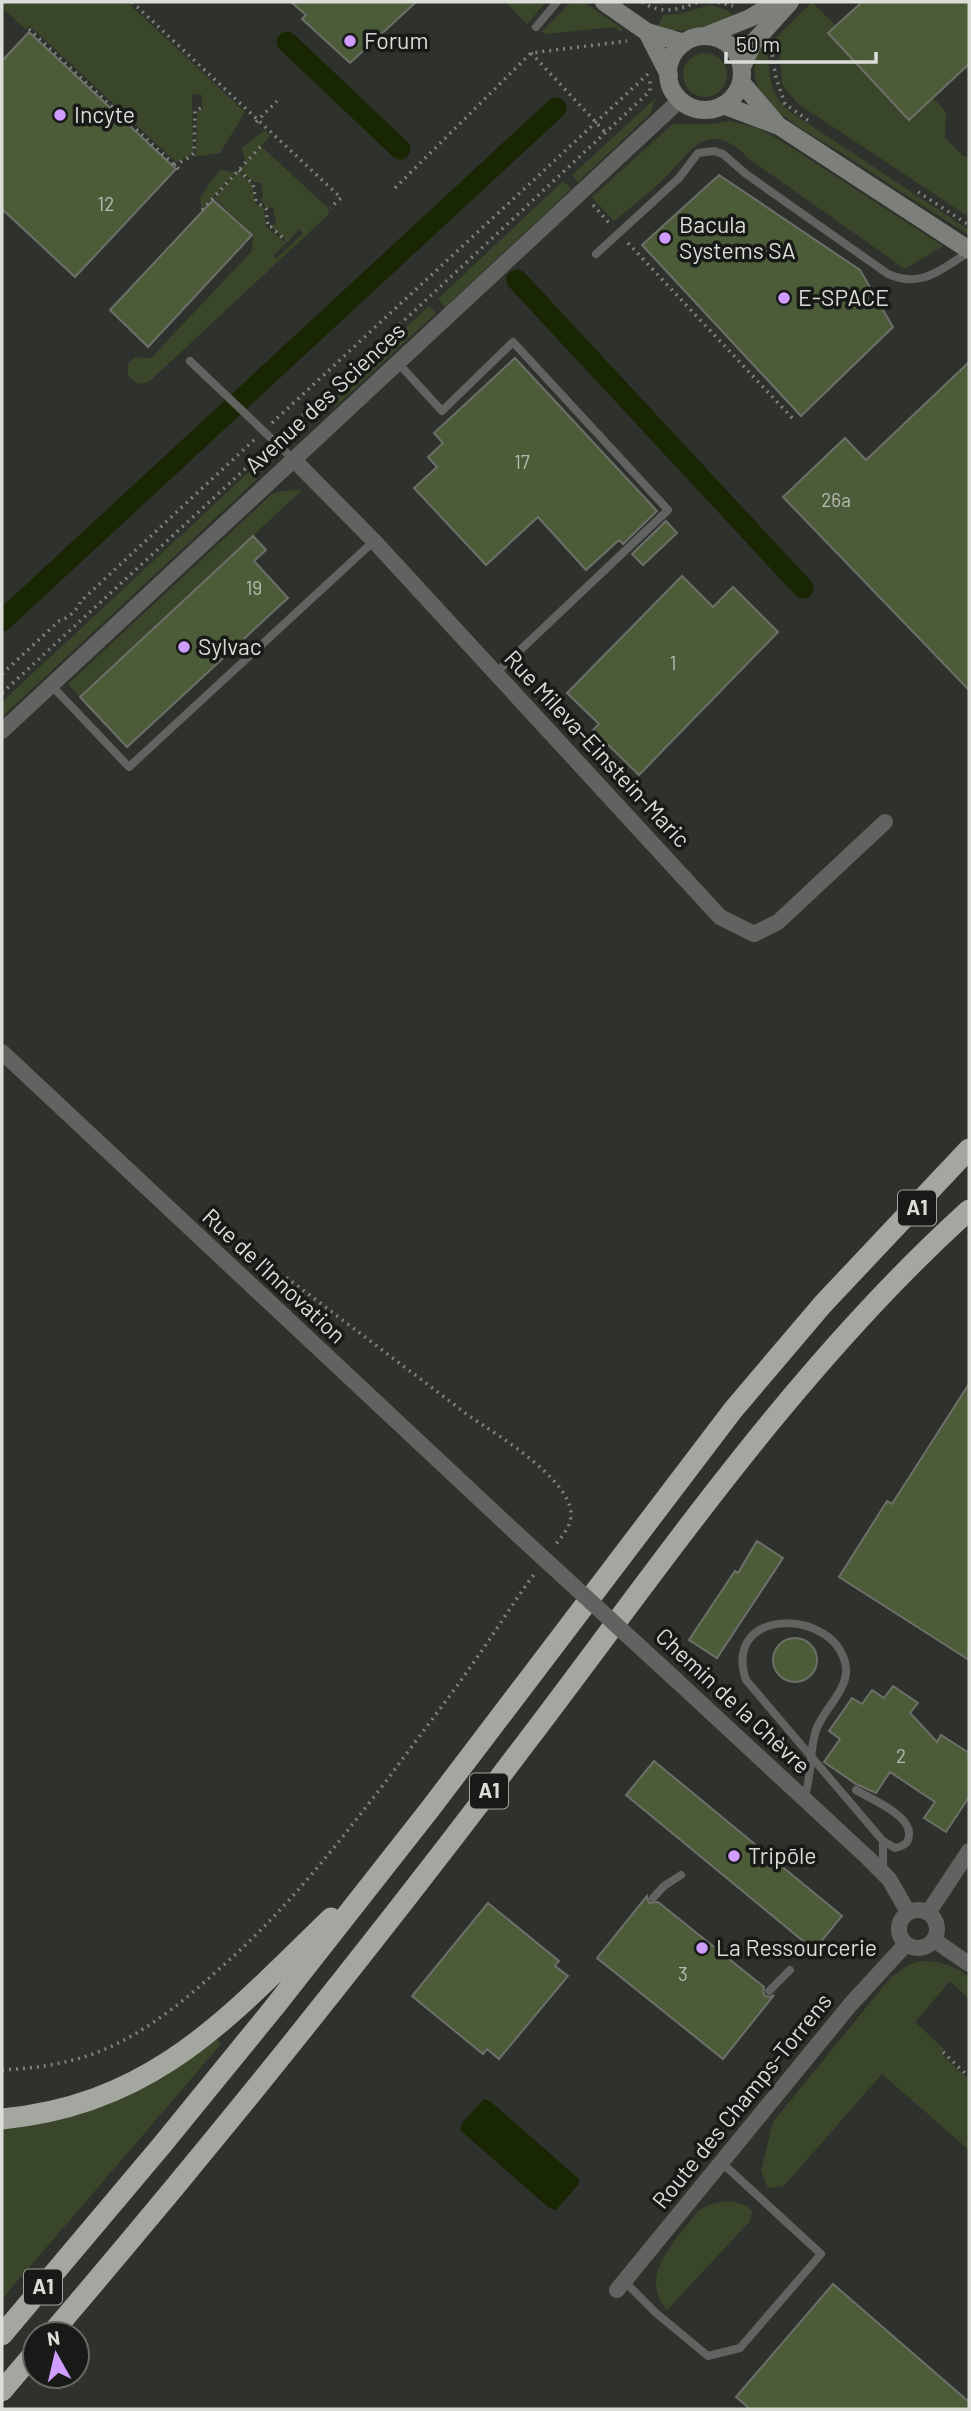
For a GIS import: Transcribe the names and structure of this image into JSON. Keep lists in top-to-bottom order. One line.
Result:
{"streets":{"highway":["A1"],"street":["Avenue des Sciences","Rue Mileva-Einstein-Maric","Rue de l'Innovation","Chemin de la Chèvre","Route des Champs-Torrens"]},"crossings":[["Avenue des Sciences","Rue Mileva-Einstein-Maric"],["Rue de l'Innovation","Chemin de la Chèvre"],["Chemin de la Chèvre","Route des Champs-Torrens"]],"places":["Forum","Incyte","Bacula Systems SA","E-SPACE","Sylvac","Tripōle","La Ressourcerie"],"house_numbers":["12","17","26a","19","1","2","3"],"scale_bar":"50 m","north":"top"}
